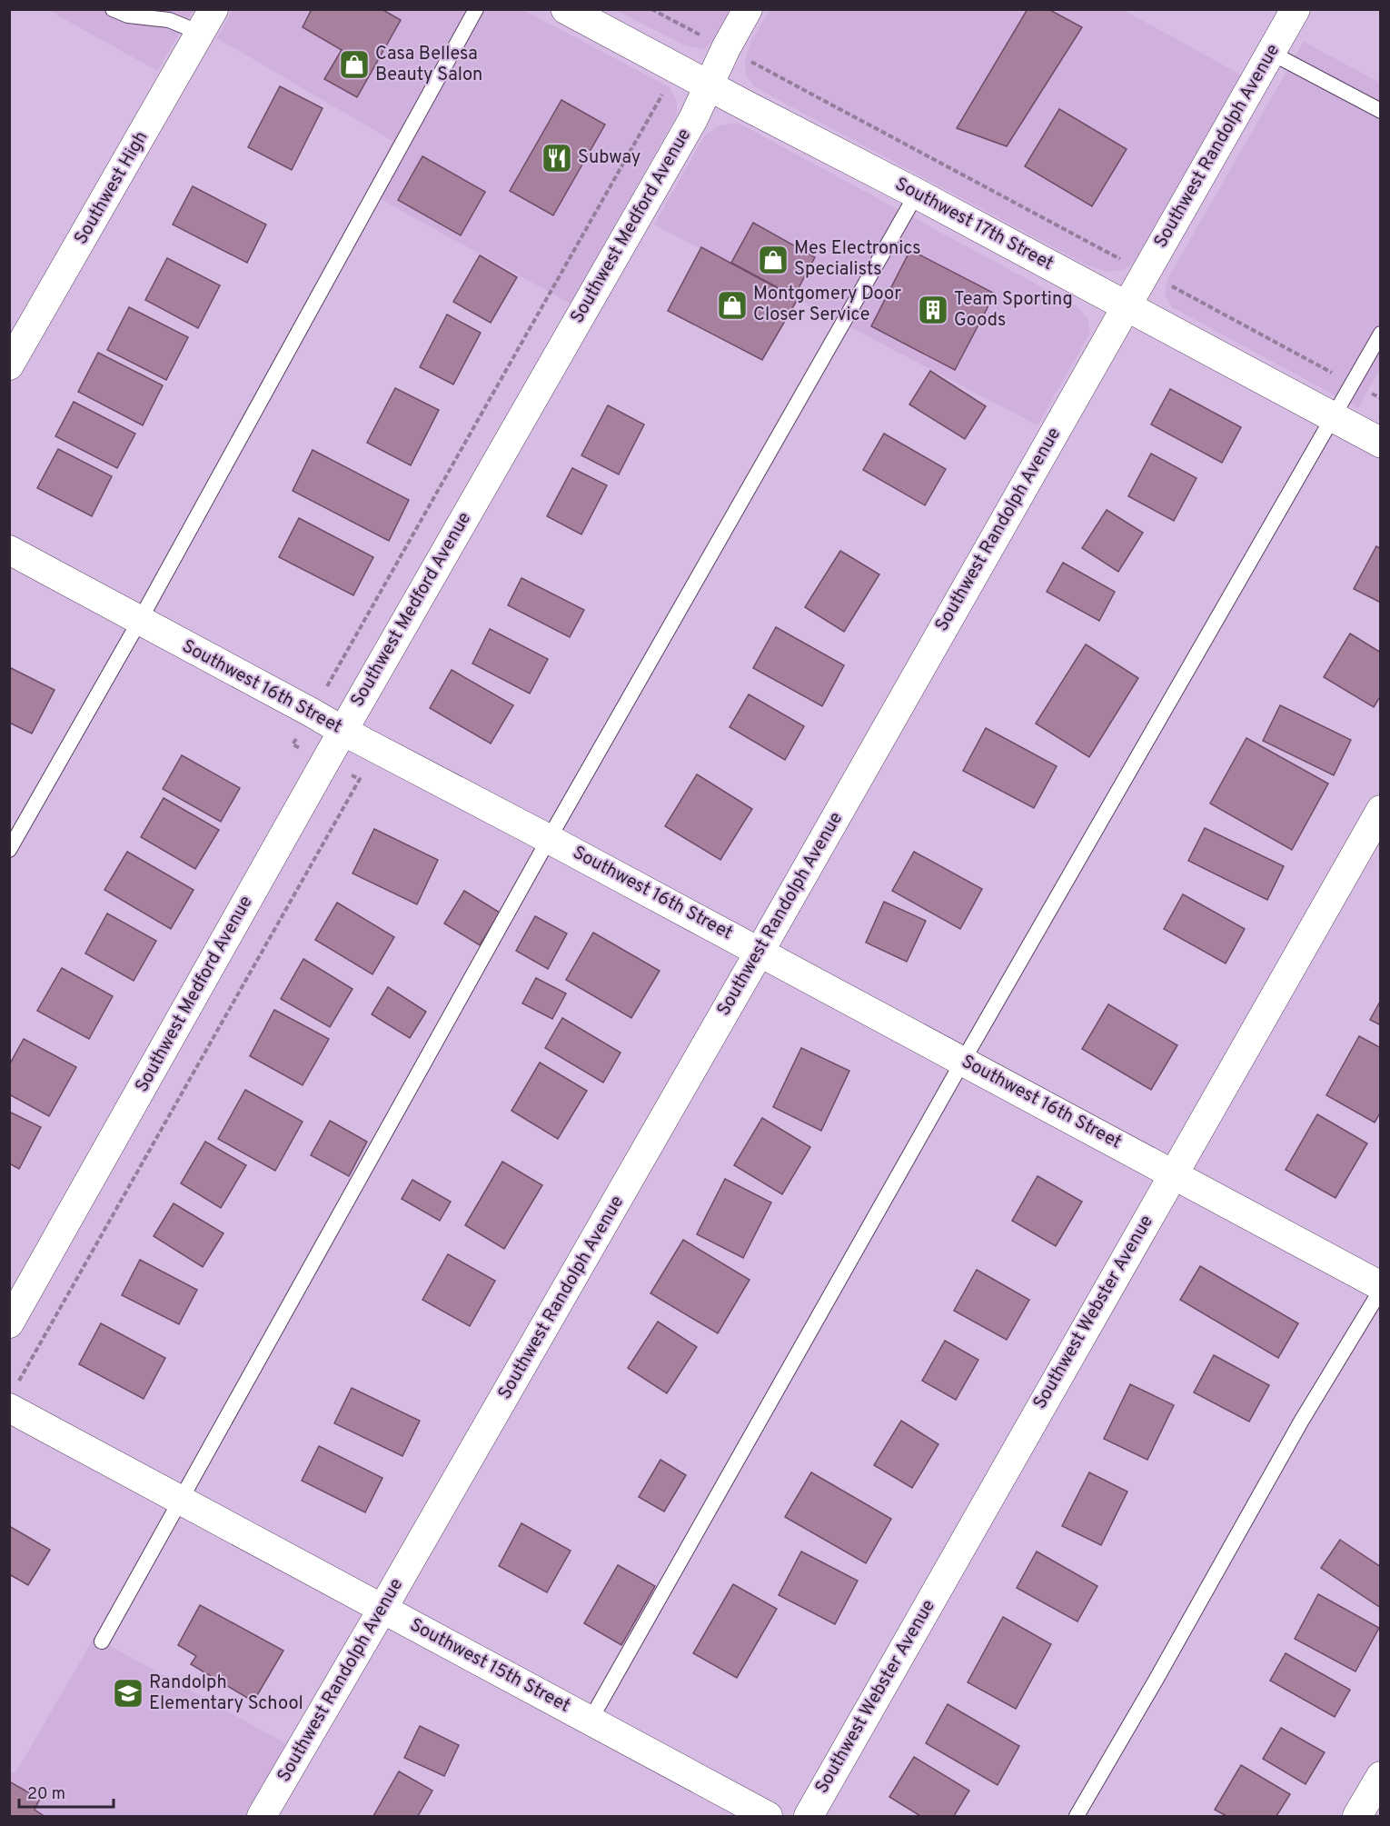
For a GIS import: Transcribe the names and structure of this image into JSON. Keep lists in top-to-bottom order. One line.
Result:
{"streets":{"main road":["Southwest 17th Street"],"street":["Southwest Randolph Avenue","Southwest High","Southwest Medford Avenue","Southwest 16th Street","Southwest Webster Avenue","Southwest 15th Street"]},"crossings":[["Southwest Randolph Avenue","Southwest 17th Street"],["Southwest Randolph Avenue","Southwest 16th Street"],["Southwest Randolph Avenue","Southwest 15th Street"],["Southwest 17th Street","Southwest Medford Avenue"],["Southwest Medford Avenue","Southwest 16th Street"],["Southwest 16th Street","Southwest Webster Avenue"]],"places":{"shop":["Casa Bellesa Beauty Salon","Mes Electronics Specialists","Montgomery Door Closer Service"],"restaurant":["Subway"],"building":["Team Sporting Goods"],"school or university":["Randolph Elementary School"]},"scale_bar":"20 m"}
